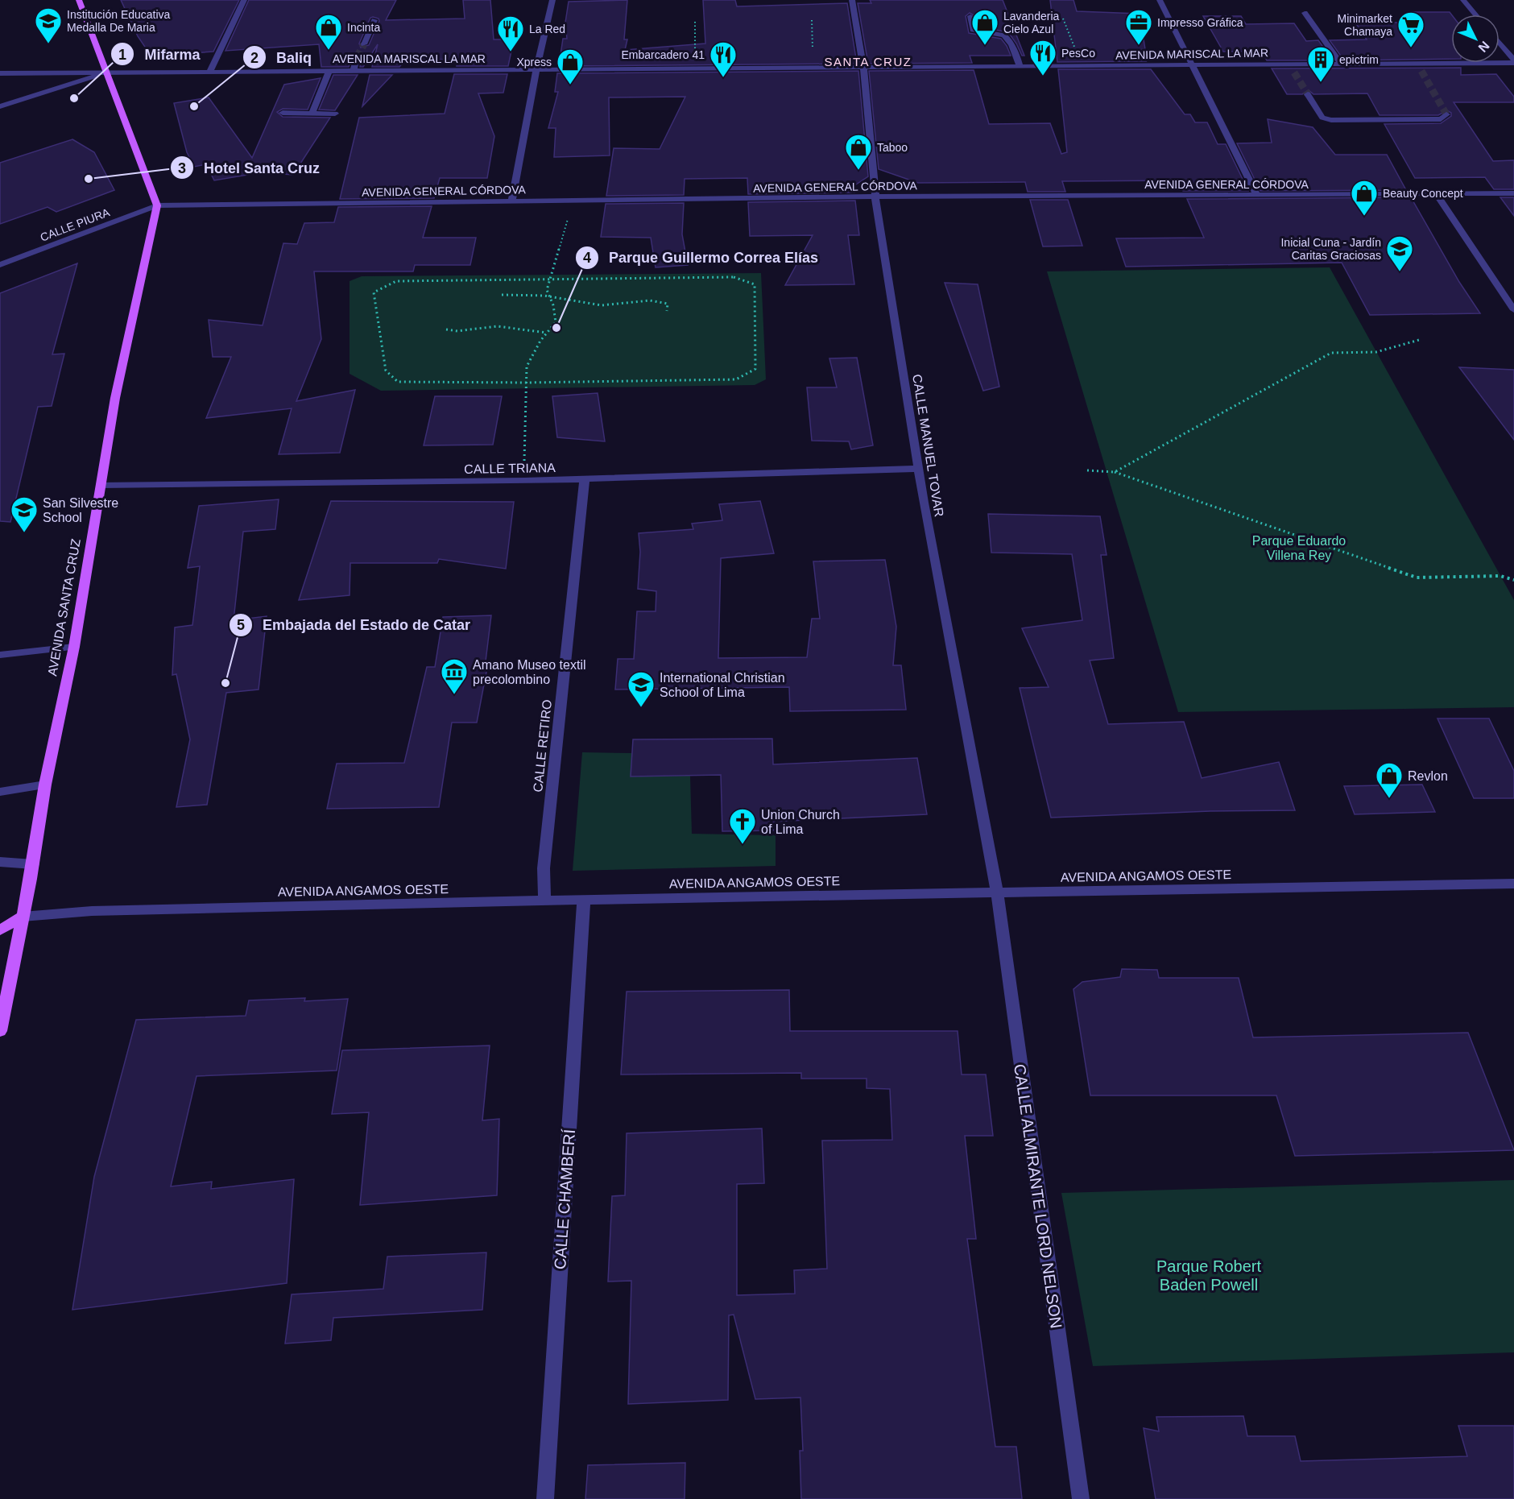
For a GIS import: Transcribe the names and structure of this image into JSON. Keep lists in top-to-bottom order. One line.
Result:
{"streets":{"main road":["AVENIDA SANTA CRUZ","AVENIDA ANGAMOS OESTE"],"street":["AVENIDA MARISCAL LA MAR","AVENIDA GENERAL CÓRDOVA","CALLE PIURA","CALLE MANUEL TOVAR","CALLE TRIANA","CALLE RETIRO","CALLE ALMIRANTE LORD NELSON","CALLE CHAMBERÍ"]},"crossings":[["AVENIDA MARISCAL LA MAR","CALLE MANUEL TOVAR"],["AVENIDA GENERAL CÓRDOVA","CALLE PIURA"],["AVENIDA GENERAL CÓRDOVA","CALLE MANUEL TOVAR"],["AVENIDA GENERAL CÓRDOVA","AVENIDA SANTA CRUZ"],["CALLE PIURA","AVENIDA SANTA CRUZ"],["CALLE MANUEL TOVAR","CALLE TRIANA"],["CALLE MANUEL TOVAR","AVENIDA ANGAMOS OESTE"],["CALLE MANUEL TOVAR","CALLE ALMIRANTE LORD NELSON"],["CALLE TRIANA","AVENIDA SANTA CRUZ"],["CALLE TRIANA","CALLE RETIRO"],["AVENIDA SANTA CRUZ","AVENIDA ANGAMOS OESTE"],["CALLE RETIRO","AVENIDA ANGAMOS OESTE"],["AVENIDA ANGAMOS OESTE","CALLE ALMIRANTE LORD NELSON"],["AVENIDA ANGAMOS OESTE","CALLE CHAMBERÍ"]],"districts":["SANTA CRUZ"],"parks":["Parque Eduardo Villena Rey","Parque Robert Baden Powell"],"places":{"school or university":["Institución Educativa Medalla De Maria","Inicial Cuna - Jardín Caritas Graciosas","San Silvestre School","International Christian School of Lima"],"shop":["Lavanderia Cielo Azul","Incinta","Xpress","Taboo","Beauty Concept","Revlon"],"office":["Impresso Gráfica"],"supermarket":["Minimarket Chamaya"],"restaurant":["La Red","PesCo","Embarcadero 41"],"building":["epictrim"],"other":["Mifarma","Baliq","Hotel Santa Cruz","Parque Guillermo Correa Elías","Embajada del Estado de Catar"],"museum":["Amano Museo textil precolombino"],"church":["Union Church of Lima"]},"north":"bottom right"}
